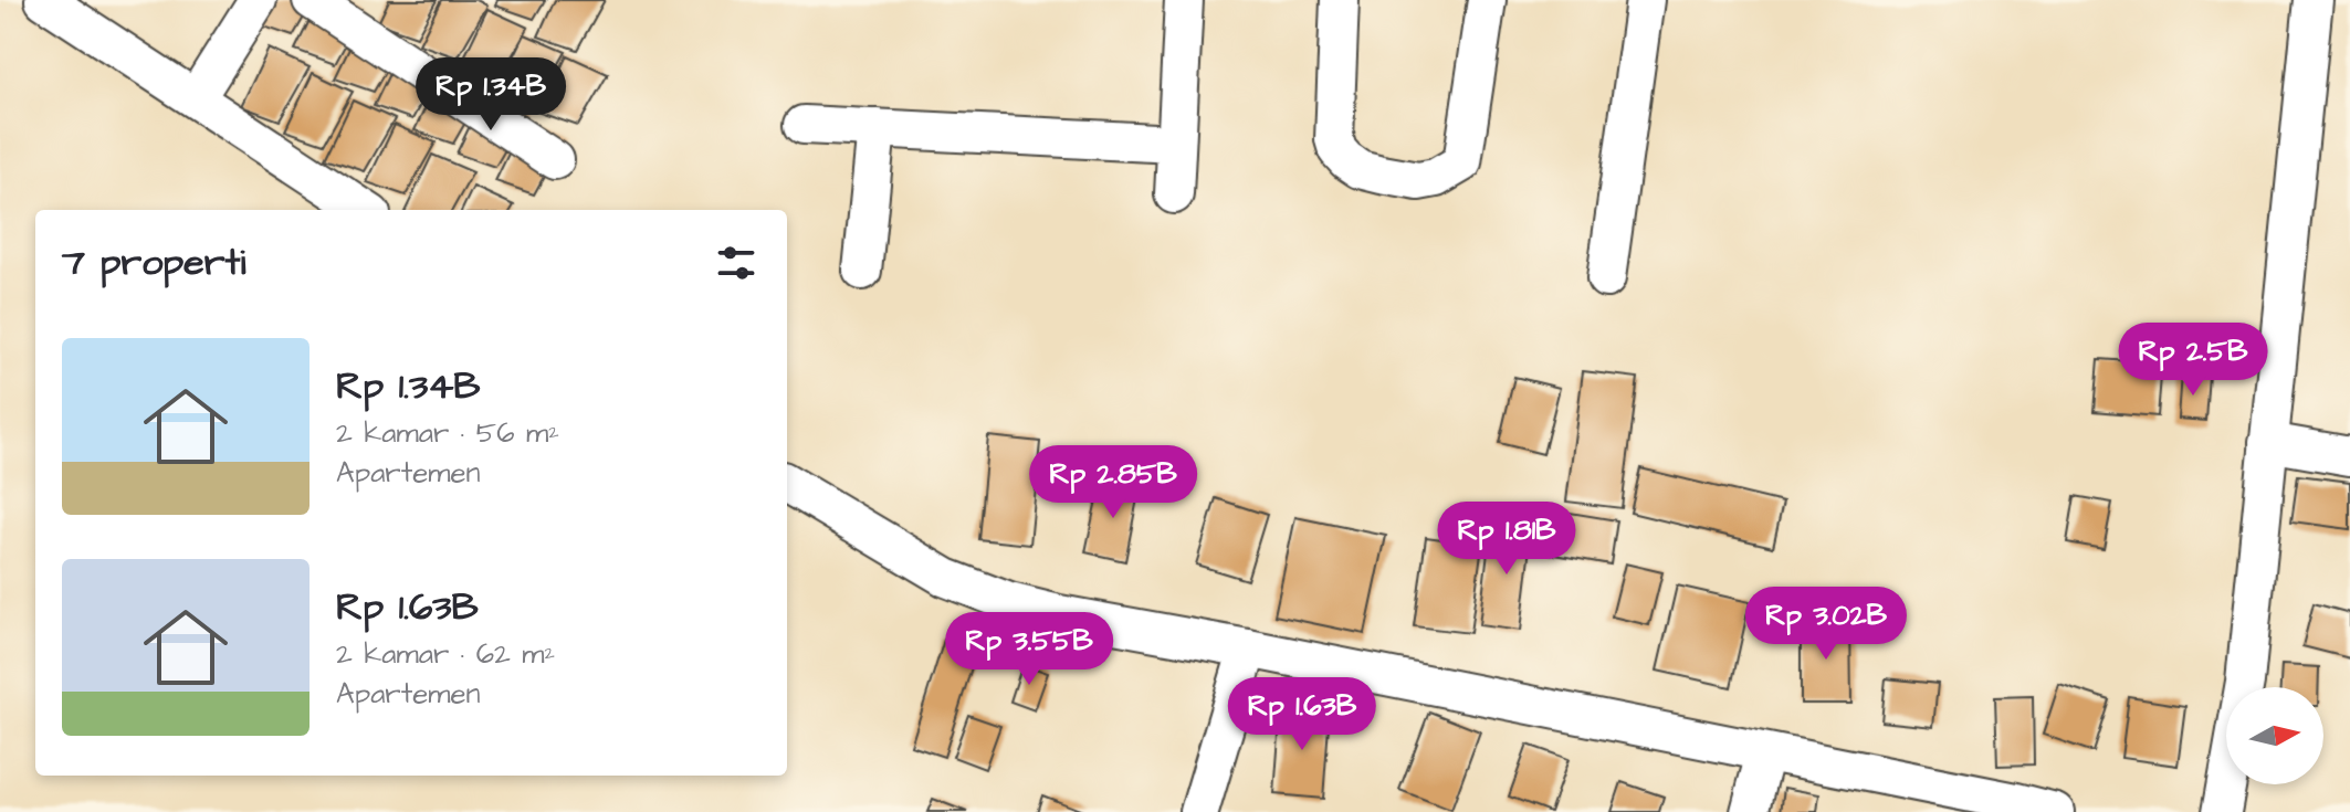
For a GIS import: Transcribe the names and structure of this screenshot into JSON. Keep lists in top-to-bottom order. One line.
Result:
{"north":"right","page":{"price":["Rp 1.34B","Rp 2.5B","Rp 2.85B","Rp 1.81B","Rp 3.02B","Rp 3.55B","Rp 1.63B"],"heading":"7 properti","list":[{"name":"Rp 1.34B","note":"2 kamar · 56 m² · Apartemen"},{"name":"Rp 1.63B","note":"2 kamar · 62 m² · Apartemen"}]}}
